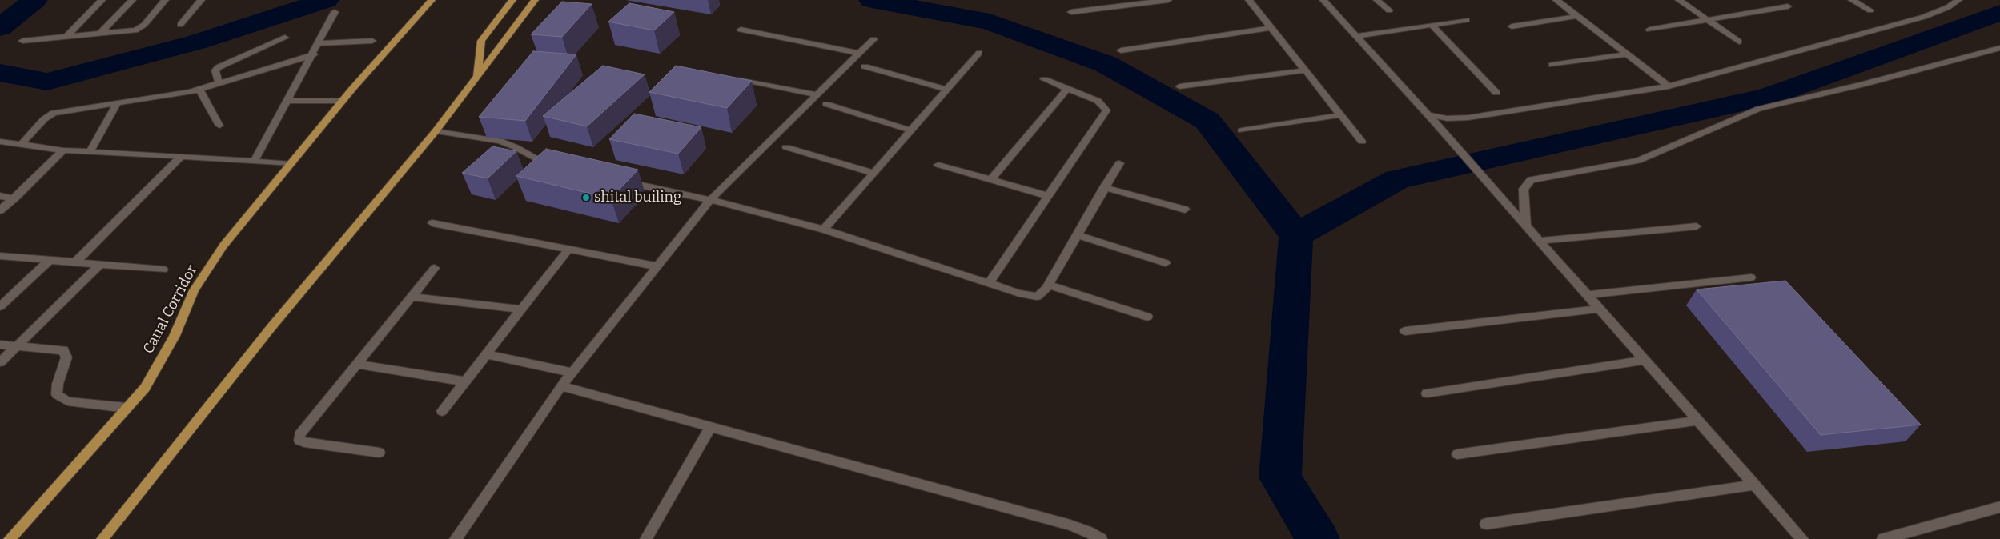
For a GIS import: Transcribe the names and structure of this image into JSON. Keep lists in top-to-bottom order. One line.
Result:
{"streets":{"main road":["Canal Corridor"]},"places":["shital builing"]}
